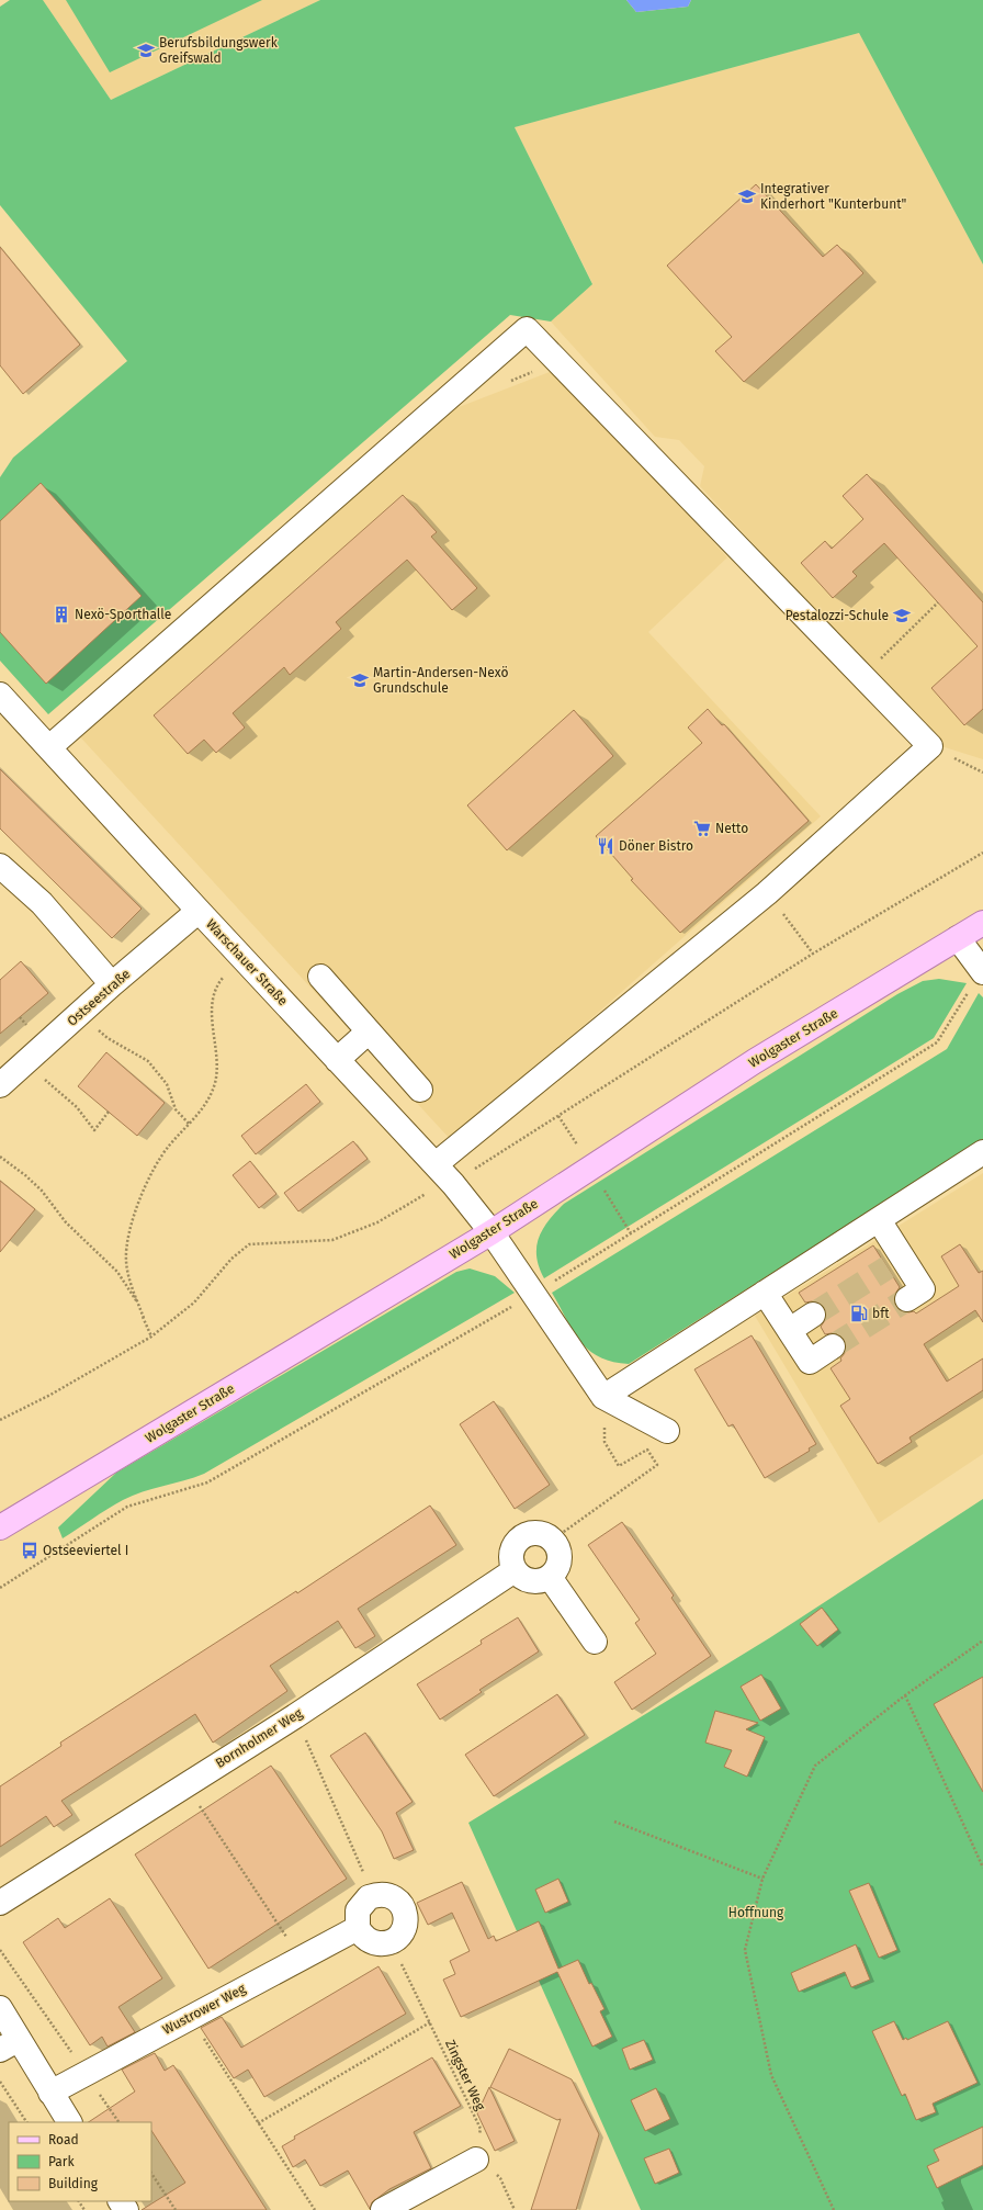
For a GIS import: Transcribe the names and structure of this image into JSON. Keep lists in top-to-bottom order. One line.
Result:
{"streets":{"main road":["Wolgaster Straße"],"street":["Warschauer Straße","Ostseestraße","Bornholmer Weg","Wustrower Weg"],"path":["Zingster Weg"]},"crossings":[["Warschauer Straße","Ostseestraße"],["Warschauer Straße","Wolgaster Straße"],["Wustrower Weg","Zingster Weg"]],"parks":["Hoffnung"],"places":{"school or university":["Berufsbildungswerk Greifswald","Integrativer Kinderhort \"Kunterbunt\"","Pestalozzi-Schule","Martin-Andersen-Nexö Grundschule"],"building":["Nexö-Sporthalle"],"supermarket":["Netto"],"restaurant":["Döner Bistro"],"fuel station":["bft"],"bus stop":["Ostseeviertel I"]},"legend":["Road","Park","Building"]}
